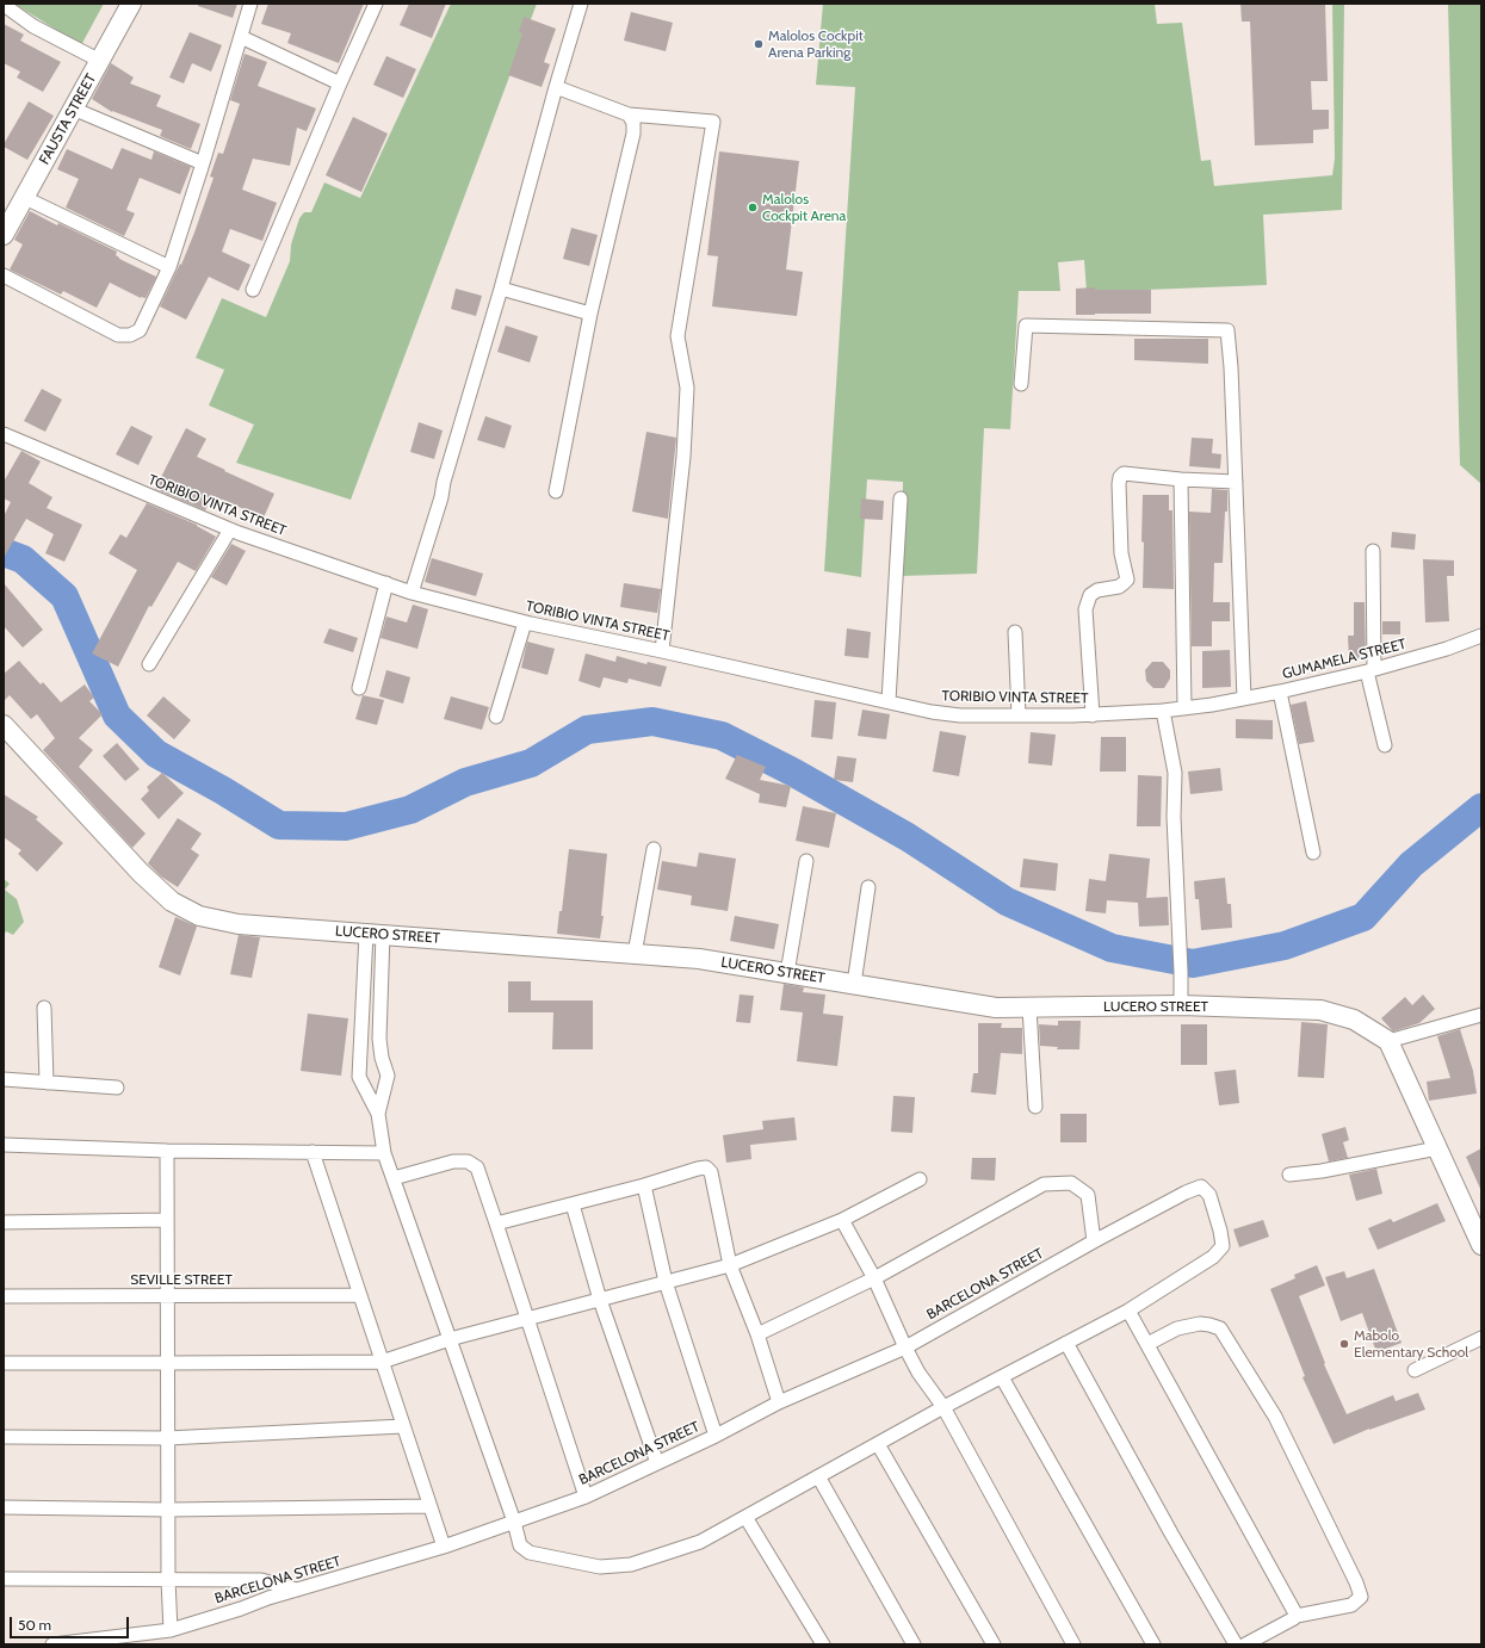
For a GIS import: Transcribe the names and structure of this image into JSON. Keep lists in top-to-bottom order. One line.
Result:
{"streets":{"street":["FAUSTA STREET","TORIBIO VINTA STREET","GUMAMELA STREET","LUCERO STREET","SEVILLE STREET","BARCELONA STREET"]},"crossings":[["TORIBIO VINTA STREET","GUMAMELA STREET"]],"places":["Malolos Cockpit Arena Parking","Malolos Cockpit Arena","Mabolo Elementary School"],"scale_bar":"50 m"}
